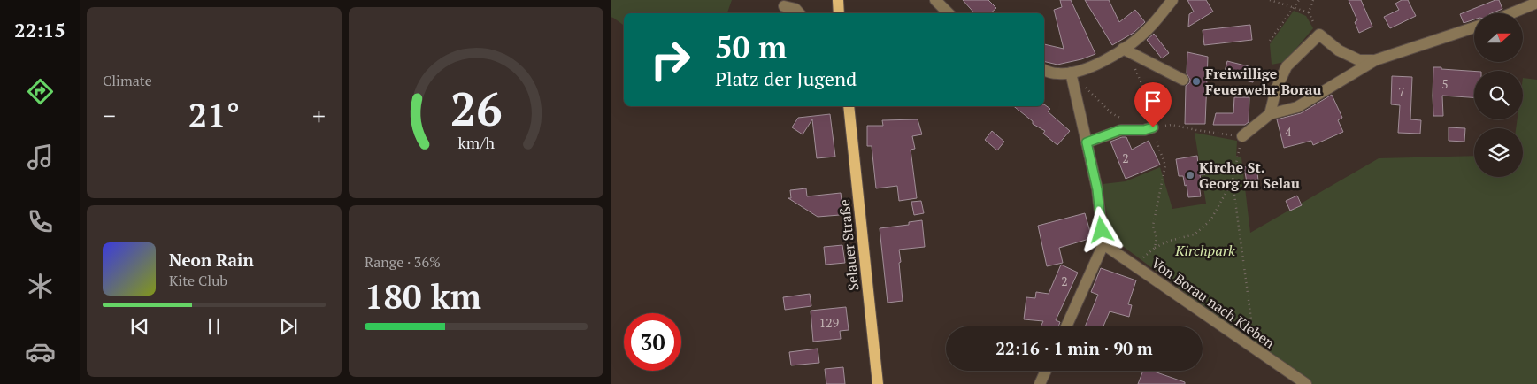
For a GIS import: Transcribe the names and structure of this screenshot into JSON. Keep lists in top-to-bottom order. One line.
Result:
{"streets":{"main road":["Selauer Straße"],"street":["Von Borau nach Kleben"]},"parks":["Kirchpark"],"places":["Freiwillige Feuerwehr Borau","Kirche St. Georg zu Selau"],"house_numbers":["5","7","4","2","2","129"],"north":"right","page":{"tabs":"22:15","tile":["Climate",["Range · 36%","180 km"]],"turn":["50 m","Platz der Jugend"],"heat":["−","21°","+"],"song":["Neon Rain","Kite Club"],"limit":"30","trip":"22:16 · 1 min · 90 m","gauge":["26","km/h"]}}
